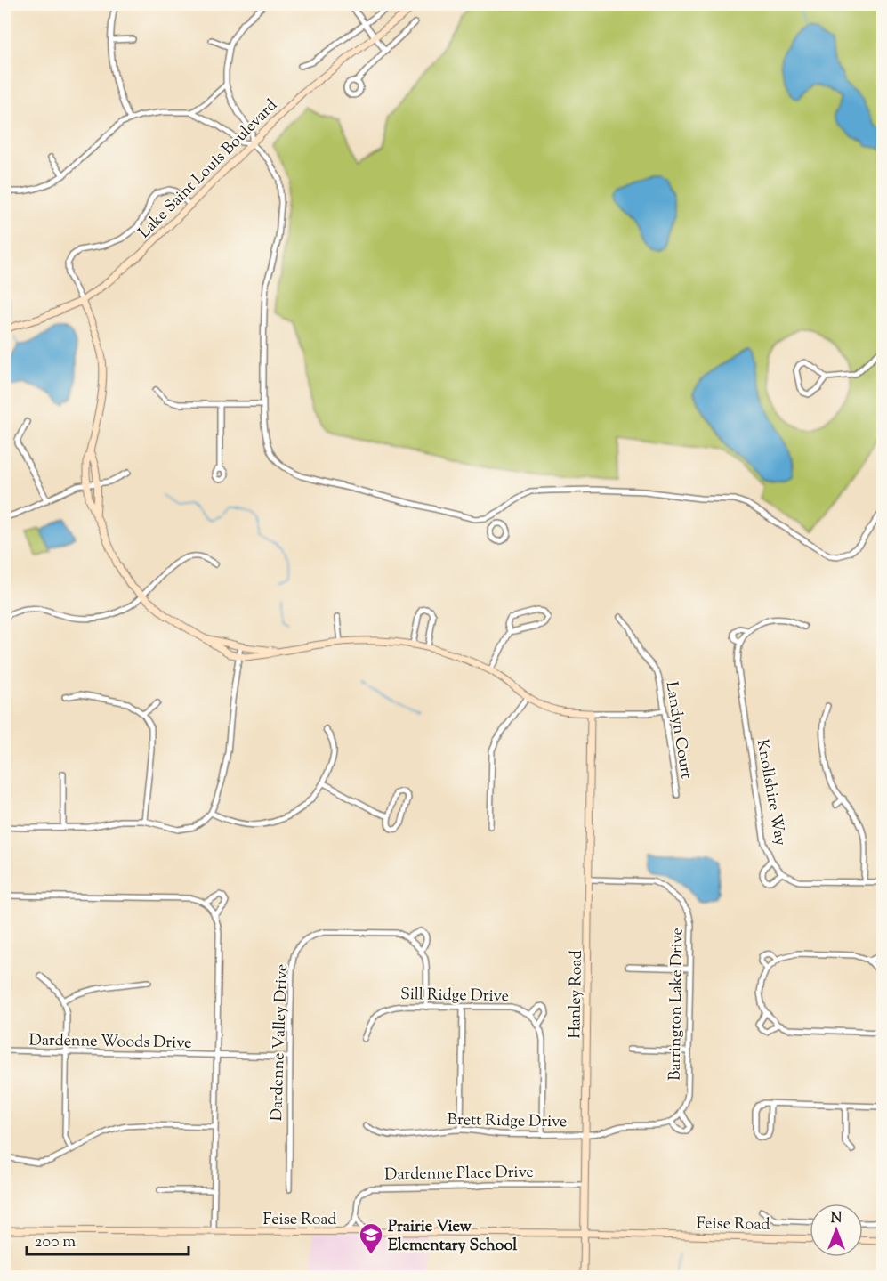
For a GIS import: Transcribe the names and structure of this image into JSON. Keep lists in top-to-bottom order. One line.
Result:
{"streets":{"street":["Lake Saint Louis Boulevard","Landyn Court","Knollshire Way","Sill Ridge Drive","Hanley Road","Barrington Lake Drive","Dardenne Woods Drive","Dardenne Valley Drive","Brett Ridge Drive","Dardenne Place Drive","Feise Road"]},"crossings":[["Sill Ridge Drive","Dardenne Valley Drive"],["Sill Ridge Drive","Brett Ridge Drive"],["Hanley Road","Barrington Lake Drive"],["Hanley Road","Brett Ridge Drive"],["Hanley Road","Dardenne Place Drive"],["Hanley Road","Feise Road"],["Barrington Lake Drive","Brett Ridge Drive"],["Dardenne Woods Drive","Dardenne Valley Drive"],["Dardenne Place Drive","Feise Road"]],"places":{"school or university":["Prairie View Elementary School"]},"scale_bar":"200 m","north":"top"}
